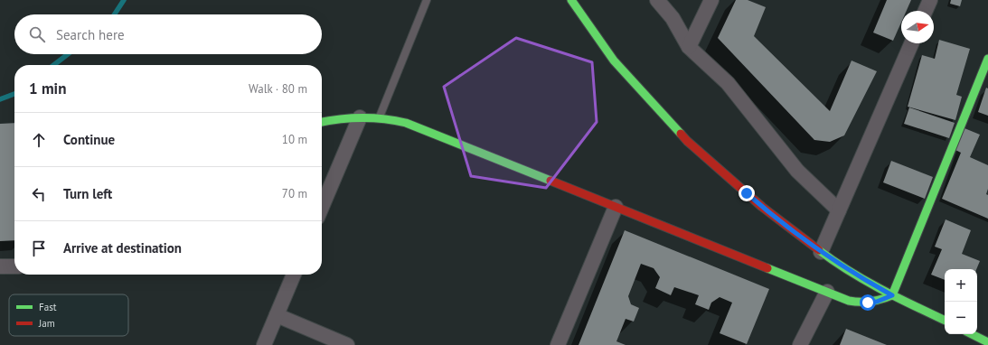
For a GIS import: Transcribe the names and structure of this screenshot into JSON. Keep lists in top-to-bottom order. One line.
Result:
{"legend":["Fast","Jam"],"north":"right","page":{"search":"Search here","heading":["1 min","Walk · 80 m"],"list":[["Continue","10 m"],["Turn left","70 m"],"Arrive at destination"],"map_buttons":["+","−"]}}
